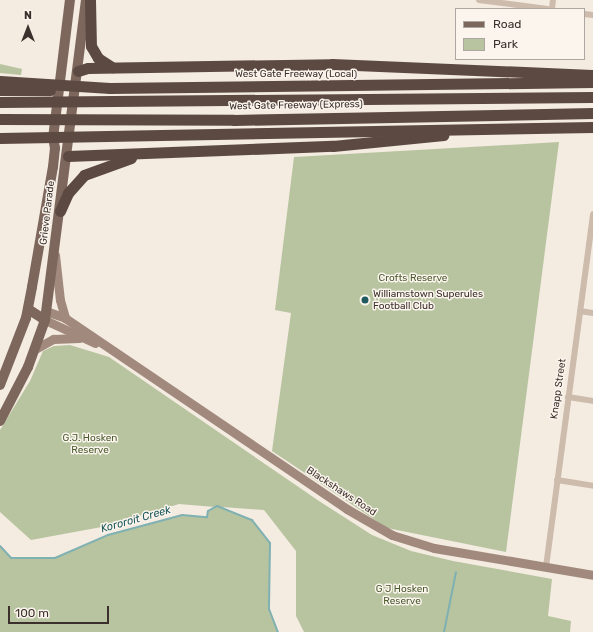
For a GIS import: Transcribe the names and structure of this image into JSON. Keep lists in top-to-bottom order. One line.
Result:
{"streets":{"highway":["West Gate Freeway (Local)","West Gate Freeway (Express)"],"main road":["Grieve Parade","Blackshaws Road"],"street":["Knapp Street"]},"crossings":[["Grieve Parade","Blackshaws Road"],["Knapp Street","Blackshaws Road"]],"water":["Kororoit Creek"],"parks":["Crofts Reserve","G.J. Hosken Reserve","G J Hosken Reserve"],"places":["Williamstown Superules Football Club"],"legend":["Road","Park"],"scale_bar":"100 m","north":"top"}
